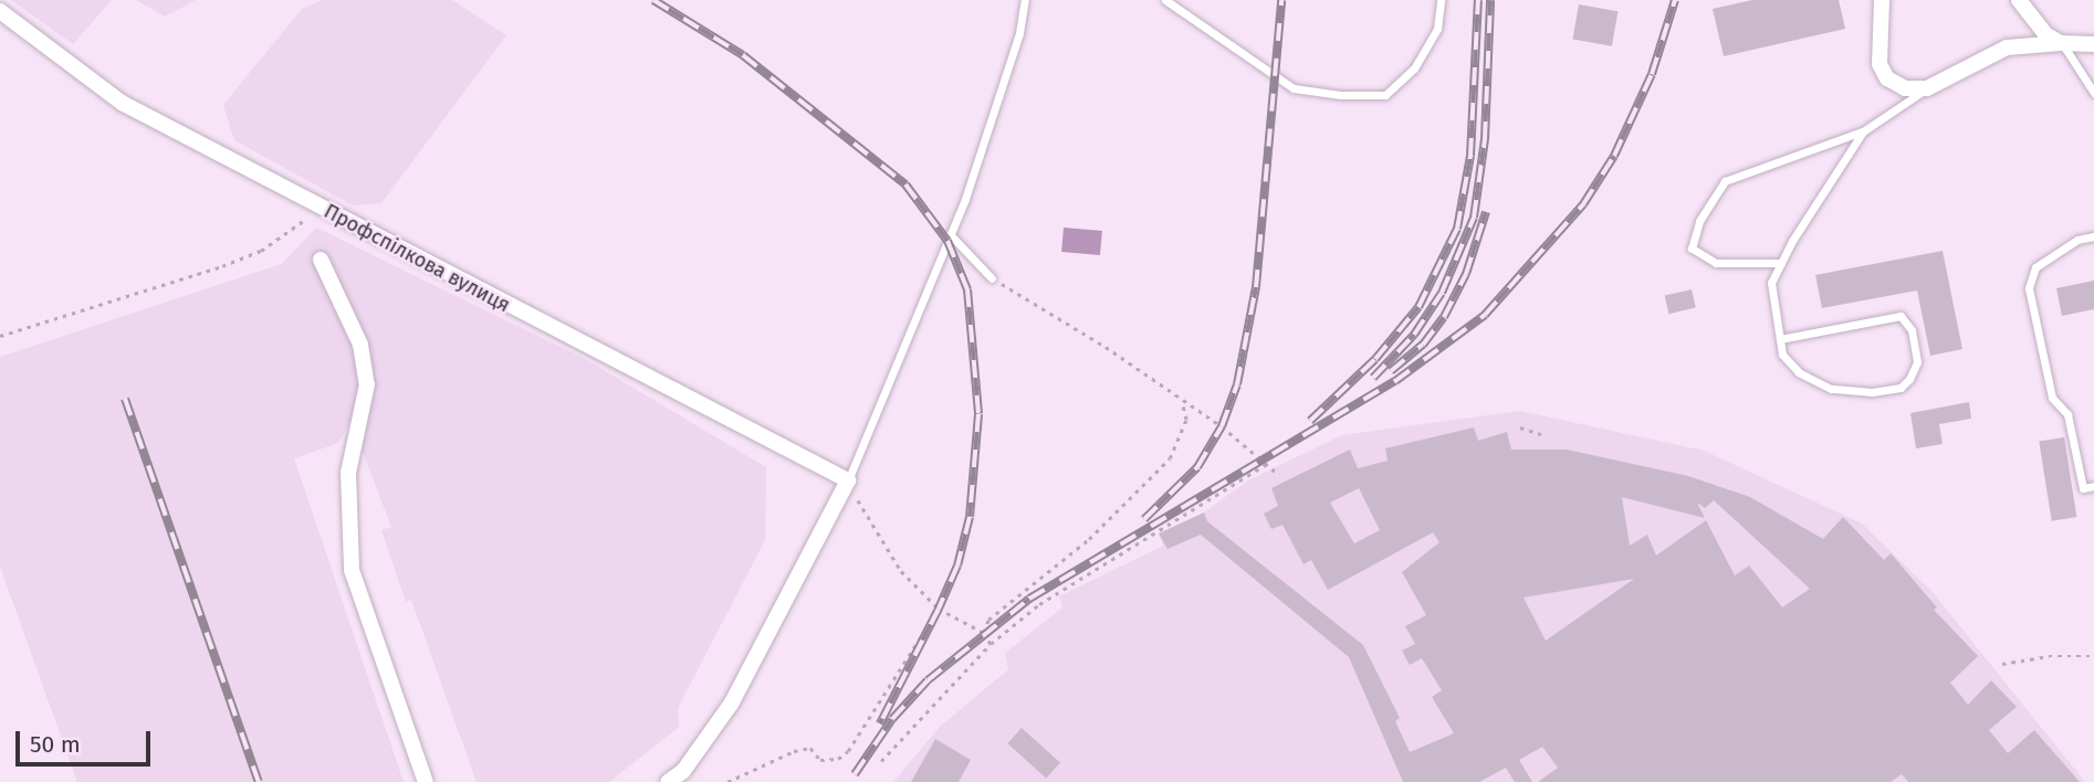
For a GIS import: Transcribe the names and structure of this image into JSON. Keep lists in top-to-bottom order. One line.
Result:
{"streets":{"street":["Профспілкова вулиця"]},"scale_bar":"50 m"}
